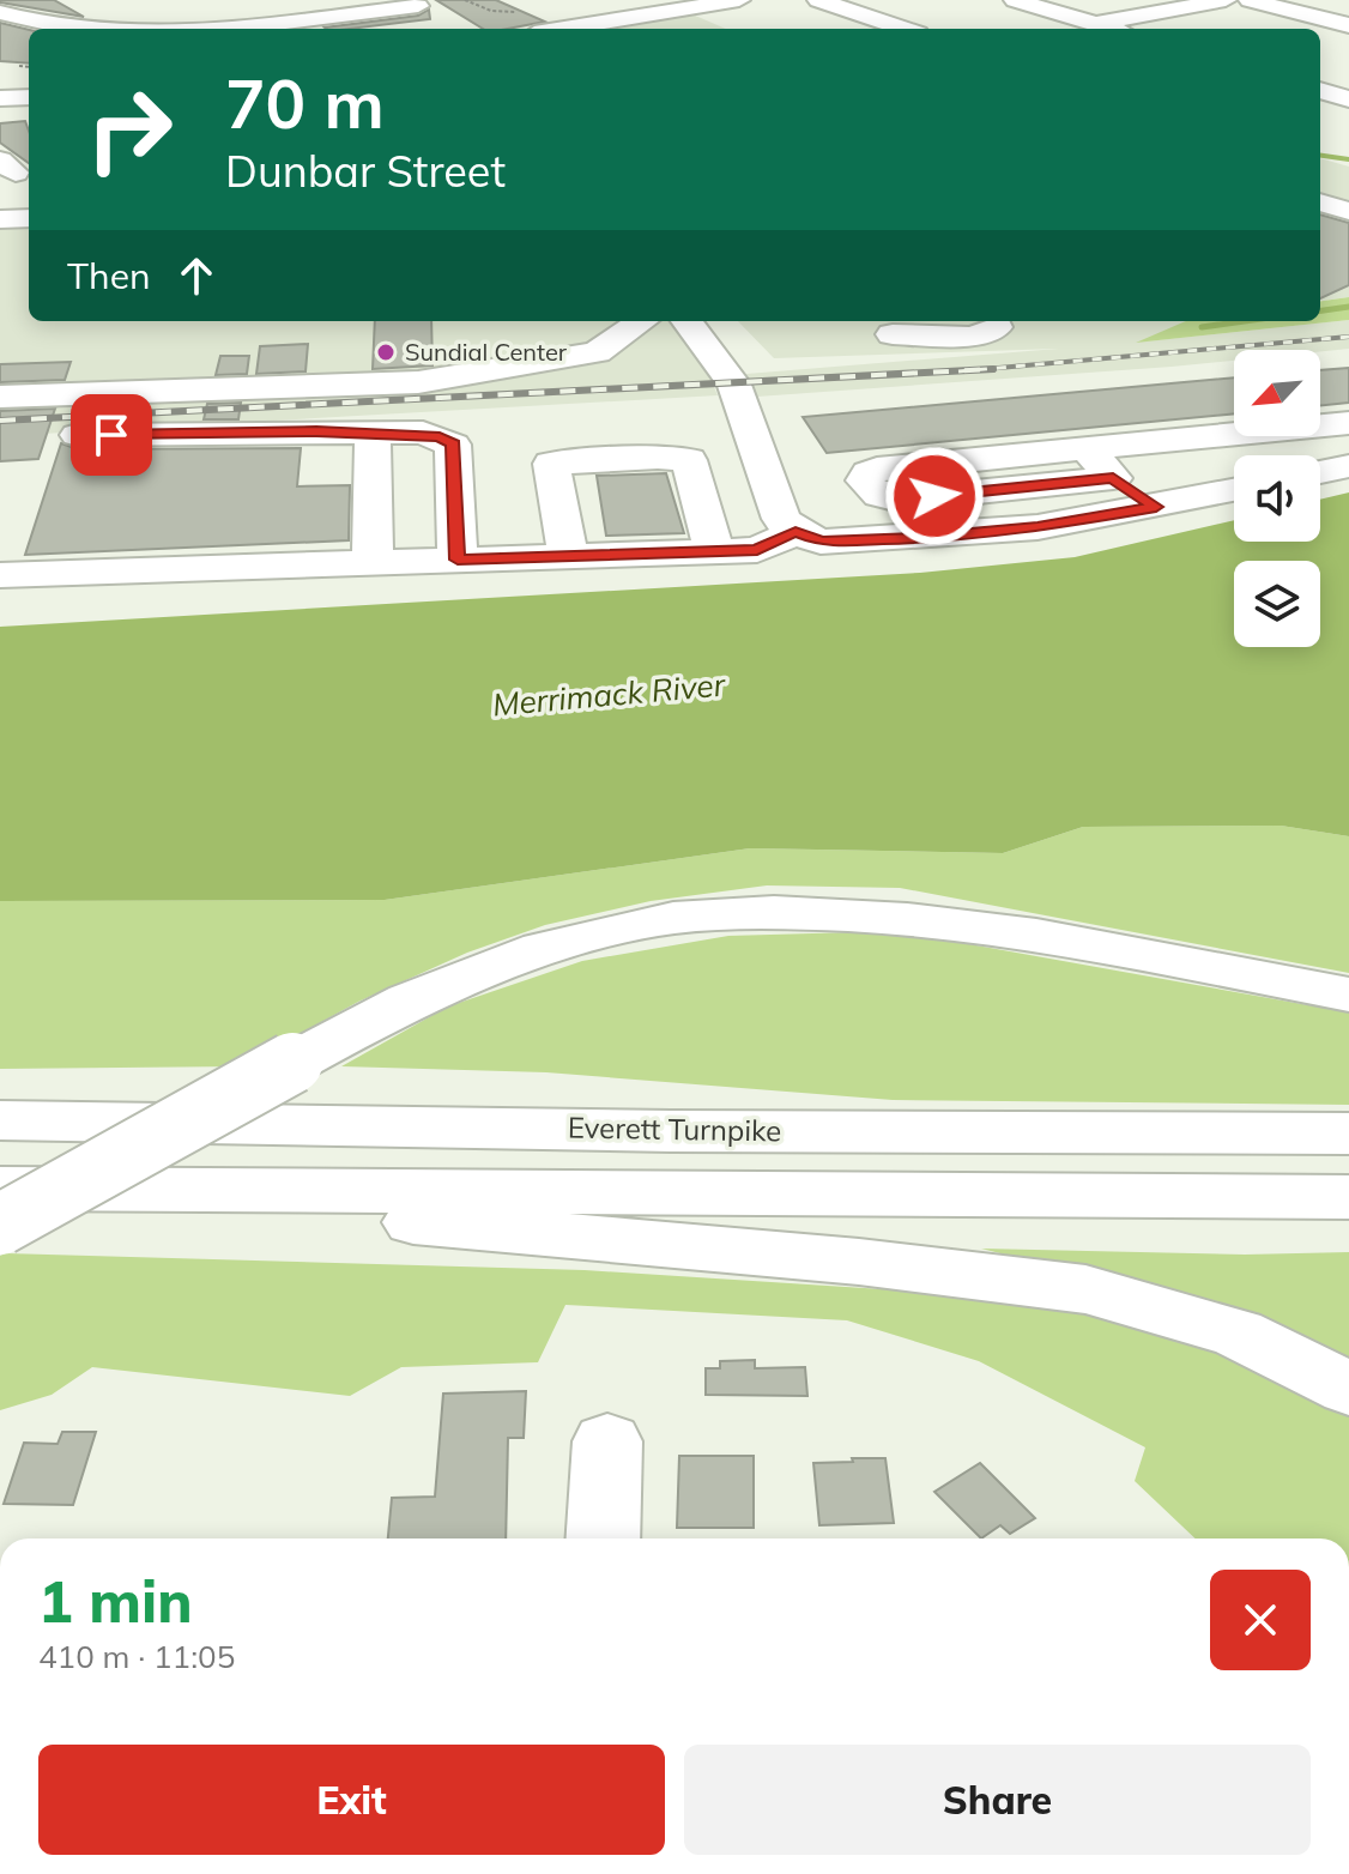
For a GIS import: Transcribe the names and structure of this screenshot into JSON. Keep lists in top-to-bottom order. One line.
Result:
{"streets":{"main road":["Everett Turnpike"]},"water":["Merrimack River"],"places":["Sundial Center"],"north":"bottom left","page":{"turn":["70 m","Dunbar Street"],"then":"Then","heading":["1 min","410 m · 11:05"],"buttons":["Exit","Share"]}}
